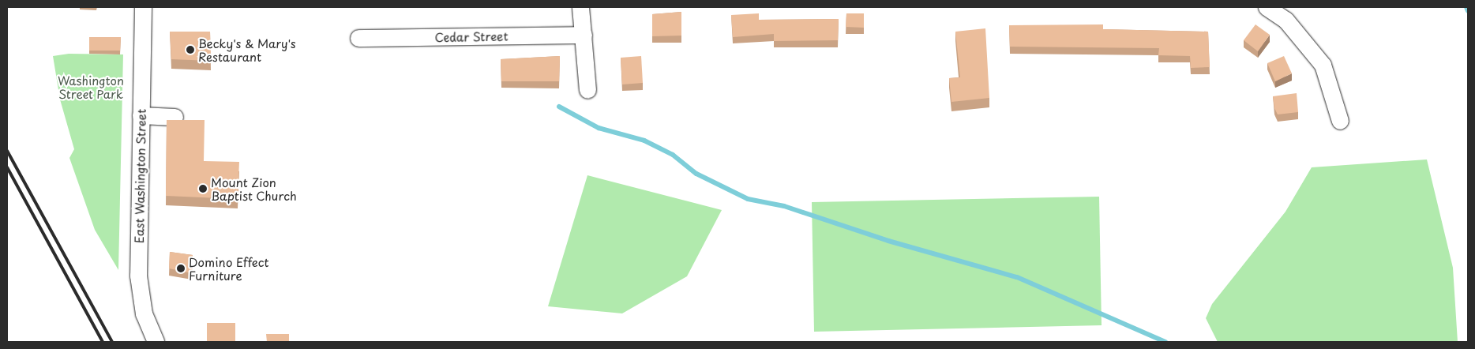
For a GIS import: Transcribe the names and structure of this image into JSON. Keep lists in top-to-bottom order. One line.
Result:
{"streets":{"street":["Cedar Street","East Washington Street"]},"parks":["Washington Street Park"],"places":["Becky's & Mary's Restaurant","Mount Zion Baptist Church","Domino Effect Furniture"]}
